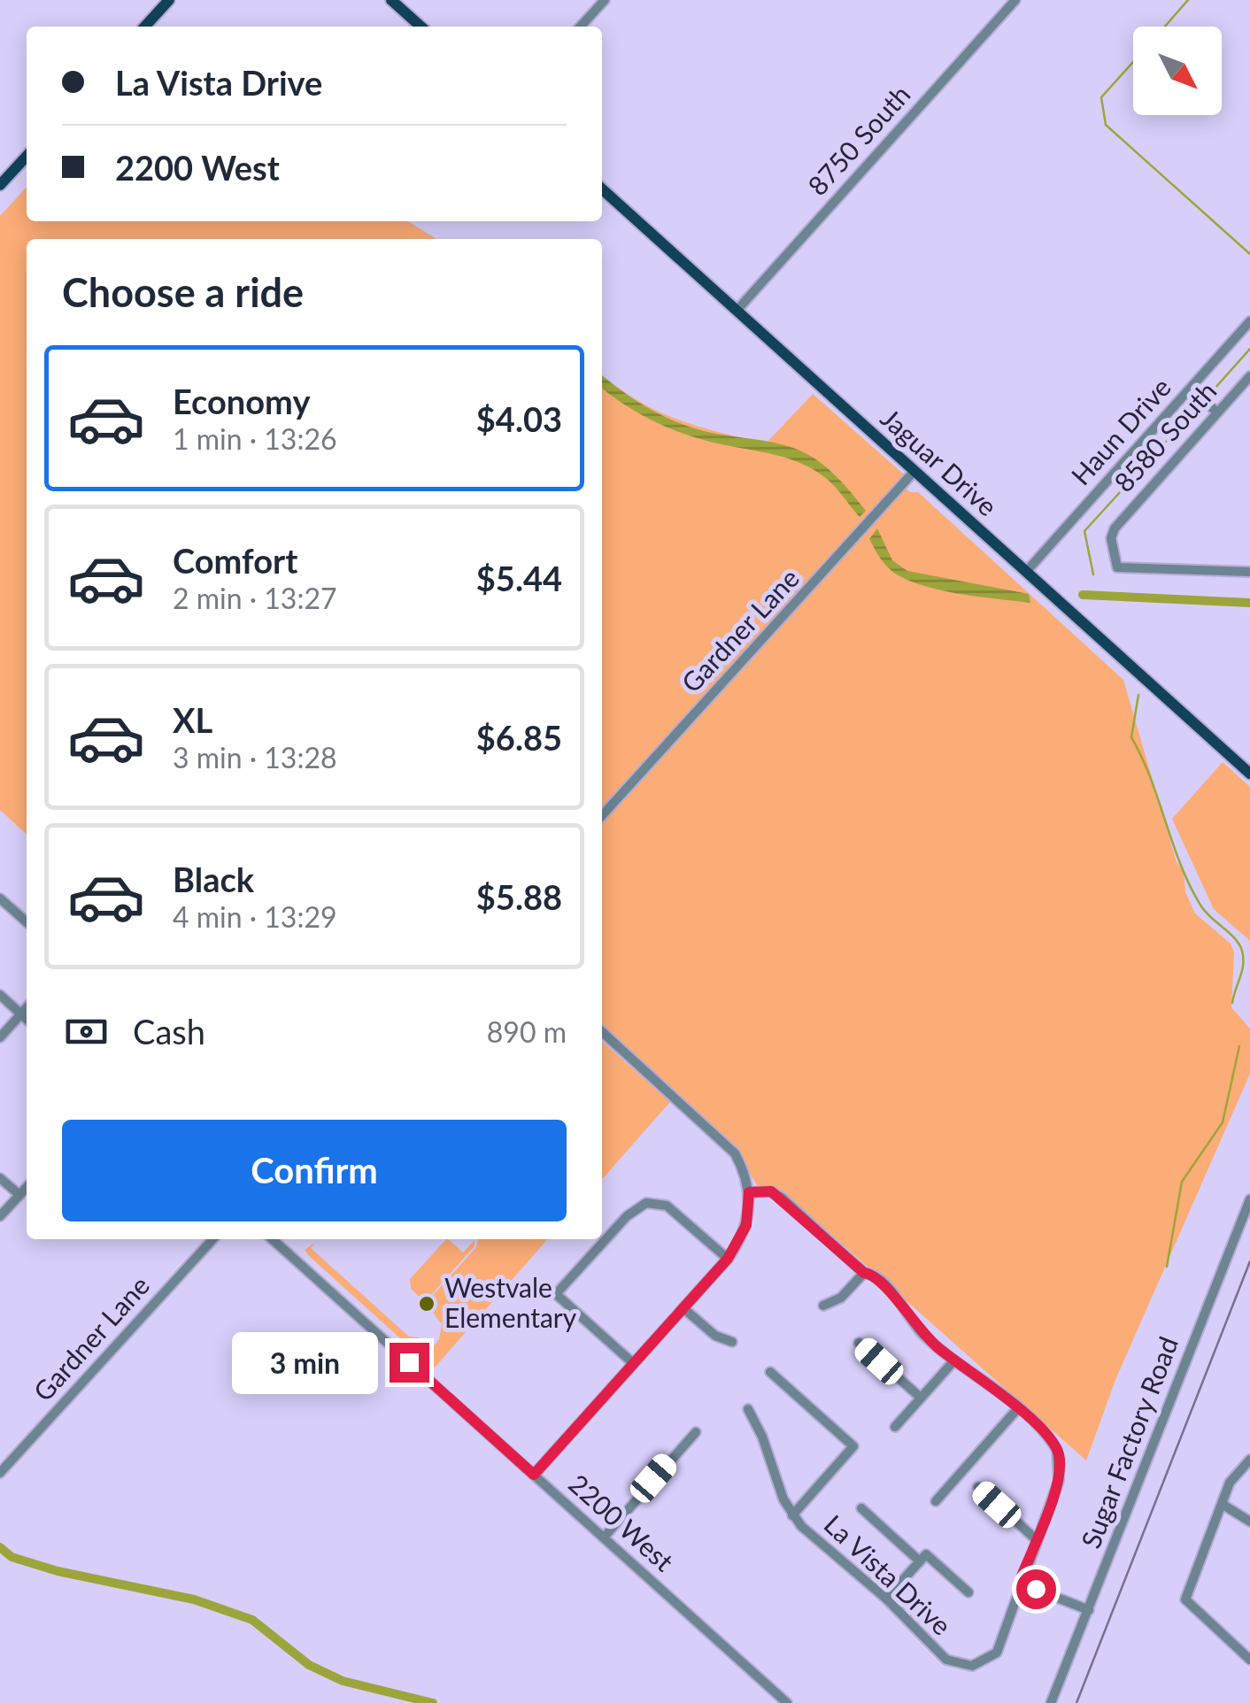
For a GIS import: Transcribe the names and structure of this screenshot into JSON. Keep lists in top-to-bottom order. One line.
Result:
{"streets":{"main road":["Jaguar Drive"],"street":["8750 South","Haun Drive","8580 South","Gardner Lane","Sugar Factory Road","2200 West","La Vista Drive"]},"crossings":[["8750 South","Jaguar Drive"],["Haun Drive","Jaguar Drive"],["Jaguar Drive","Gardner Lane"]],"places":["Westvale Elementary"],"north":"bottom right","page":{"banner":["La Vista Drive","2200 West"],"heading":"Choose a ride","list":[{"name":"Economy","note":"1 min · 13:26","value":"$4.03"},{"name":"Comfort","note":"2 min · 13:27","value":"$5.44"},{"name":"XL","note":"3 min · 13:28","value":"$6.85"},{"name":"Black","note":"4 min · 13:29","value":"$5.88"}],"pay":["Cash","890 m"],"buttons":"Confirm","bubble":"3 min"}}
